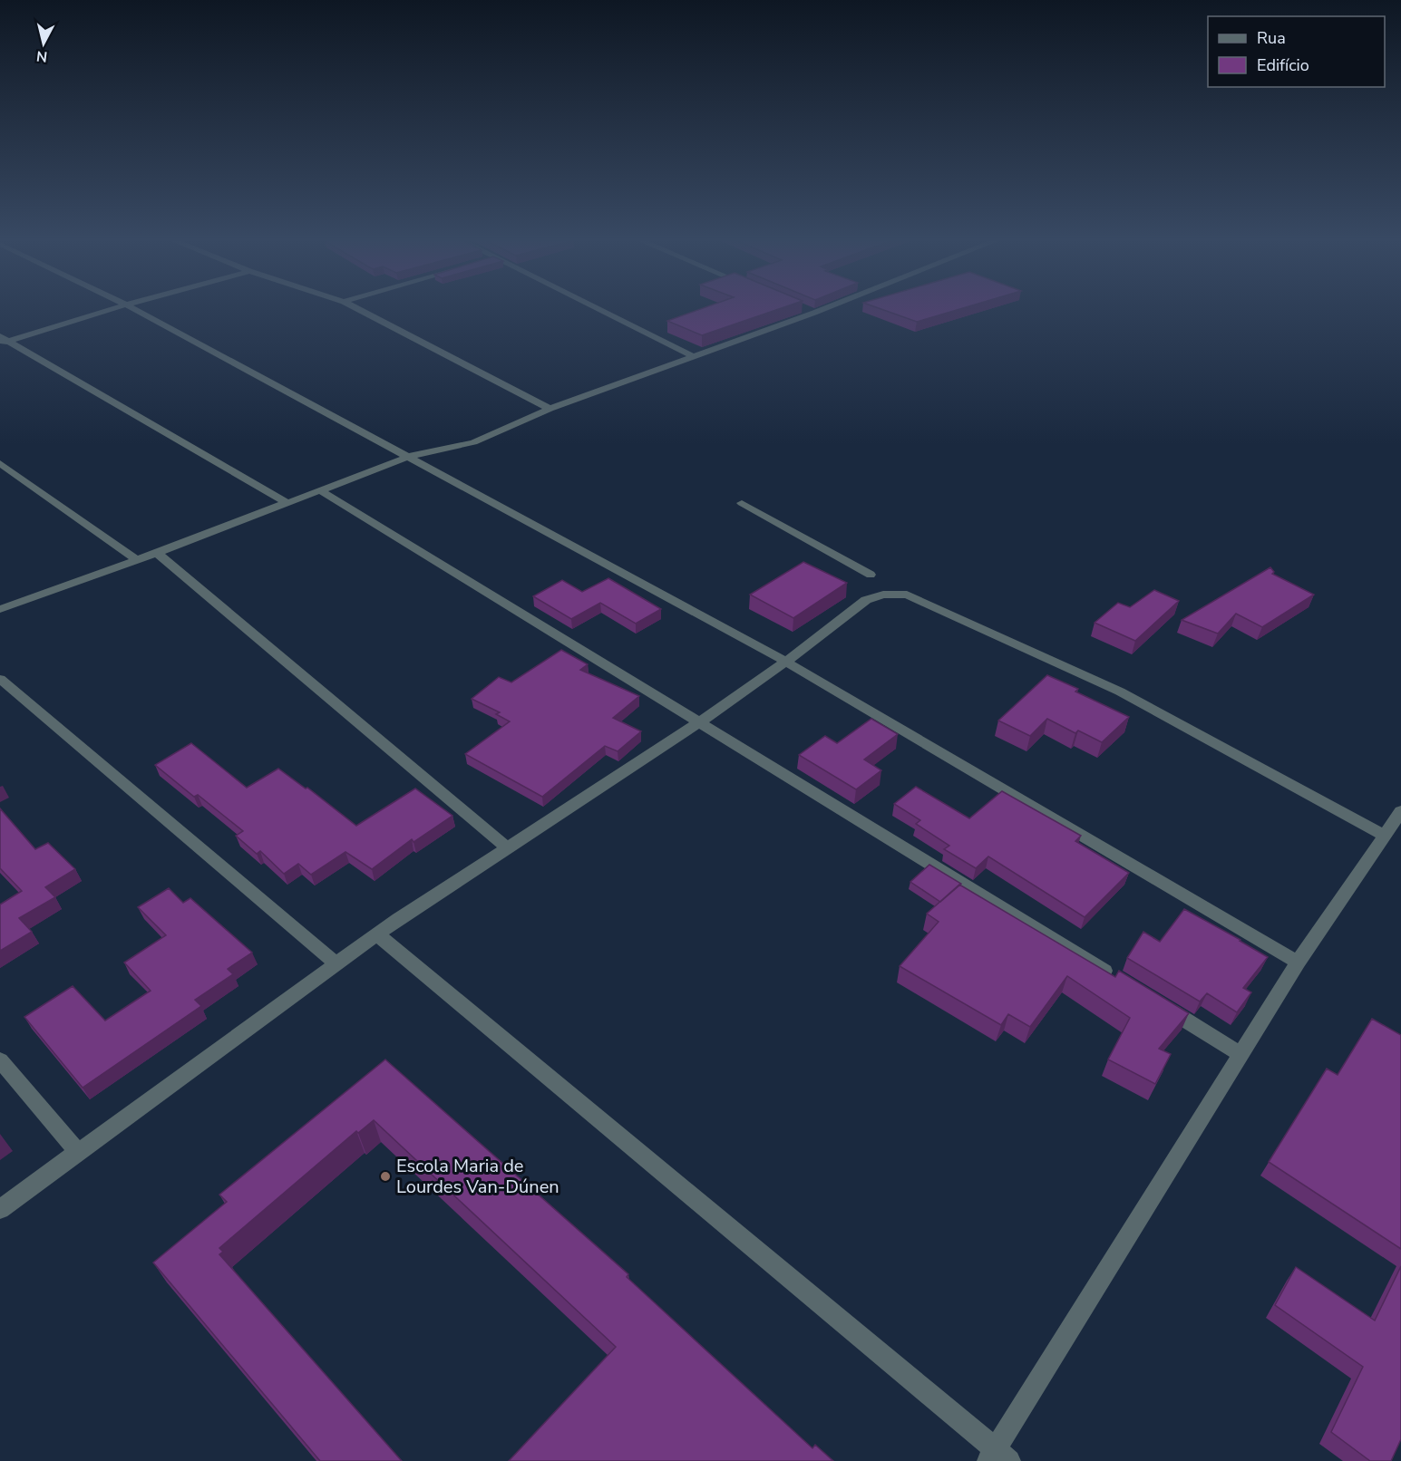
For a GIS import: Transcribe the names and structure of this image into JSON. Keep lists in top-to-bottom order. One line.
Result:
{"places":["Escola Maria de Lourdes Van-Dúnen"],"legend":["Rua","Edifício"],"north":"bottom"}
